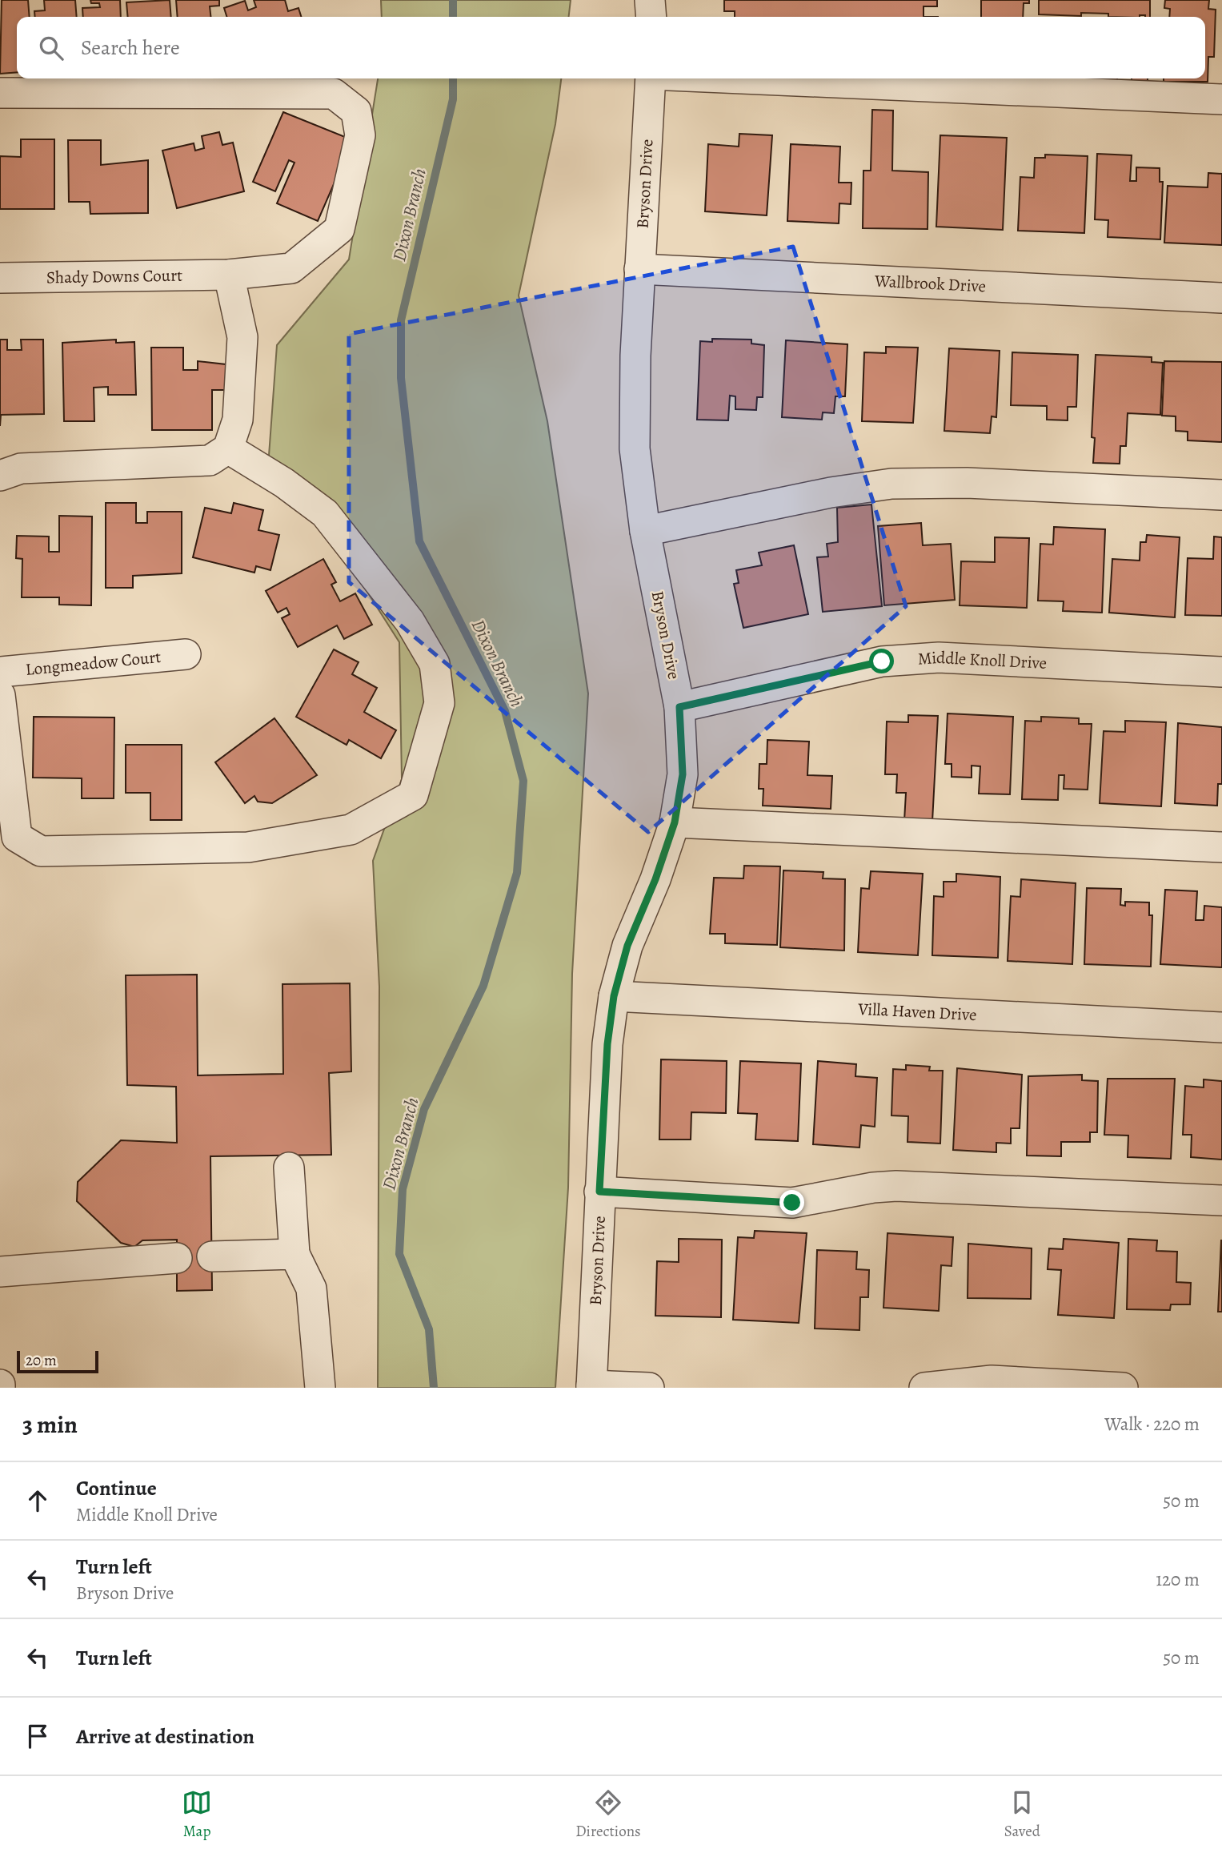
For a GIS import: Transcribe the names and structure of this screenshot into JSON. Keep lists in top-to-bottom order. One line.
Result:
{"streets":{"street":["Bryson Drive","Shady Downs Court","Wallbrook Drive","Middle Knoll Drive","Longmeadow Court","Villa Haven Drive"]},"crossings":[["Bryson Drive","Wallbrook Drive"],["Bryson Drive","Middle Knoll Drive"],["Bryson Drive","Villa Haven Drive"]],"water":["Dixon Branch"],"scale_bar":"20 m","page":{"search":"Search here","scale":"20 m","heading":["3 min","Walk · 220 m"],"list":[["Continue","Middle Knoll Drive","50 m"],["Turn left","Bryson Drive","120 m"],["Turn left","50 m"],"Arrive at destination"],"nav":["Map","Directions","Saved"]}}
